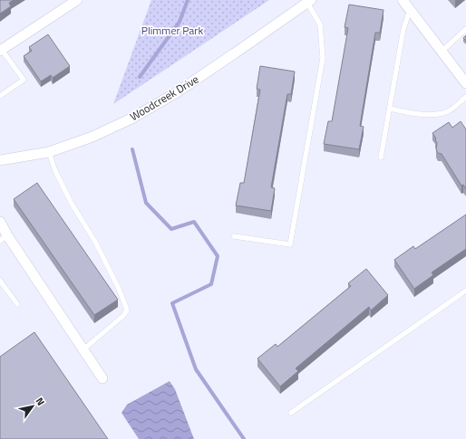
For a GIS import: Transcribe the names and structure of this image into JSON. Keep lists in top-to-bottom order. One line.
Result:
{"streets":{"street":["Woodcreek Drive"]},"parks":["Plimmer Park"],"north":"top right"}
